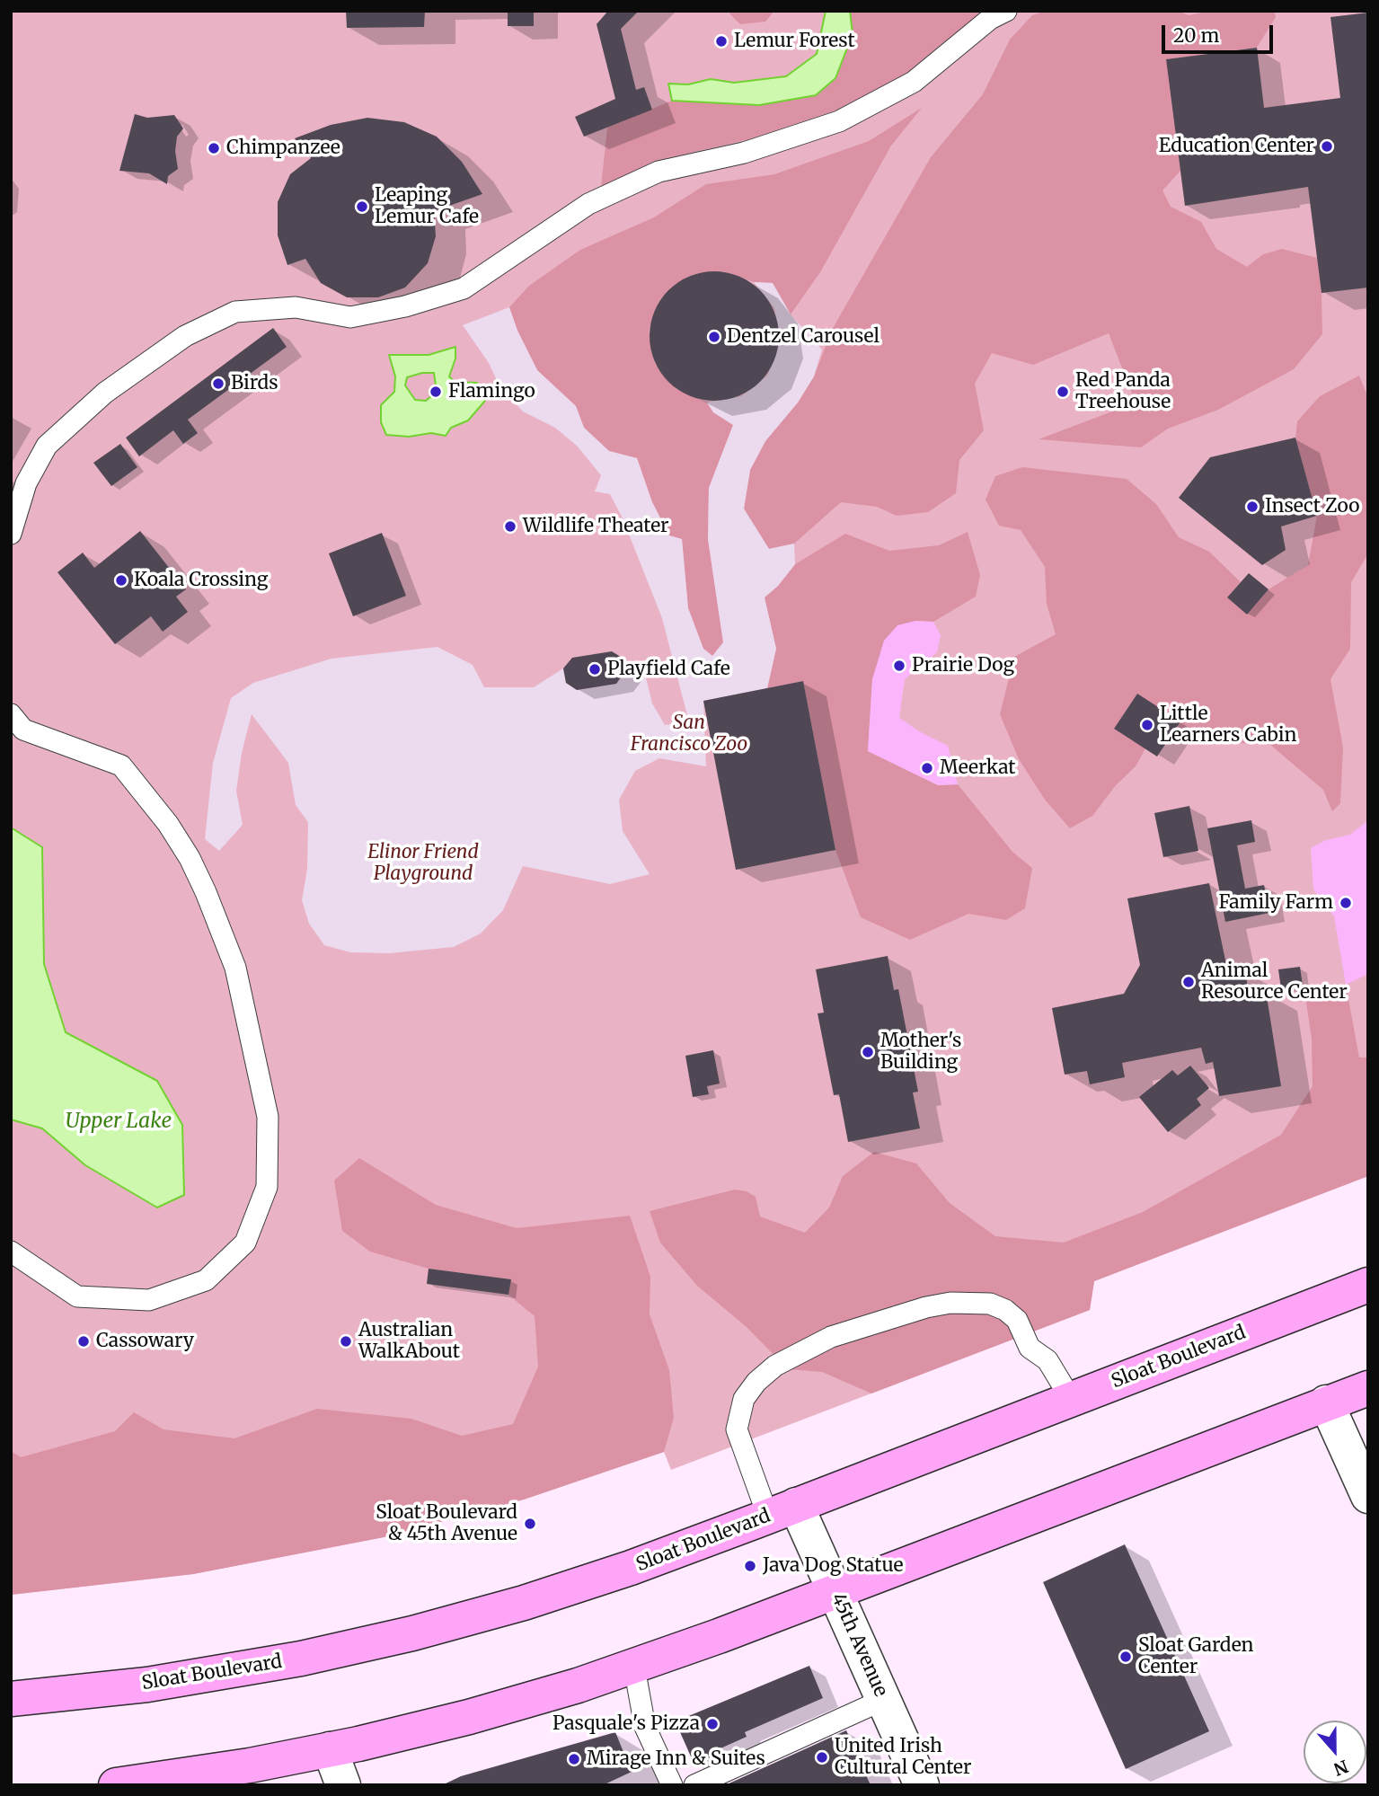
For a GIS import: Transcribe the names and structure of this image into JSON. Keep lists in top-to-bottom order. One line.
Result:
{"streets":{"street":["Sloat Boulevard","45th Avenue"]},"crossings":[["Sloat Boulevard","45th Avenue"]],"water":["Upper Lake"],"parks":["San Francisco Zoo","Elinor Friend Playground"],"places":["Lemur Forest","Education Center","Chimpanzee","Leaping Lemur Cafe","Dentzel Carousel","Birds","Flamingo","Red Panda Treehouse","Insect Zoo","Wildlife Theater","Koala Crossing","Prairie Dog","Playfield Cafe","Little Learners Cabin","Meerkat","Family Farm","Animal Resource Center","Mother's Building","Cassowary","Australian WalkAbout","Sloat Boulevard & 45th Avenue","Java Dog Statue","Sloat Garden Center","Pasquale's Pizza","United Irish Cultural Center","Mirage Inn & Suites"],"scale_bar":"20 m","north":"bottom"}
